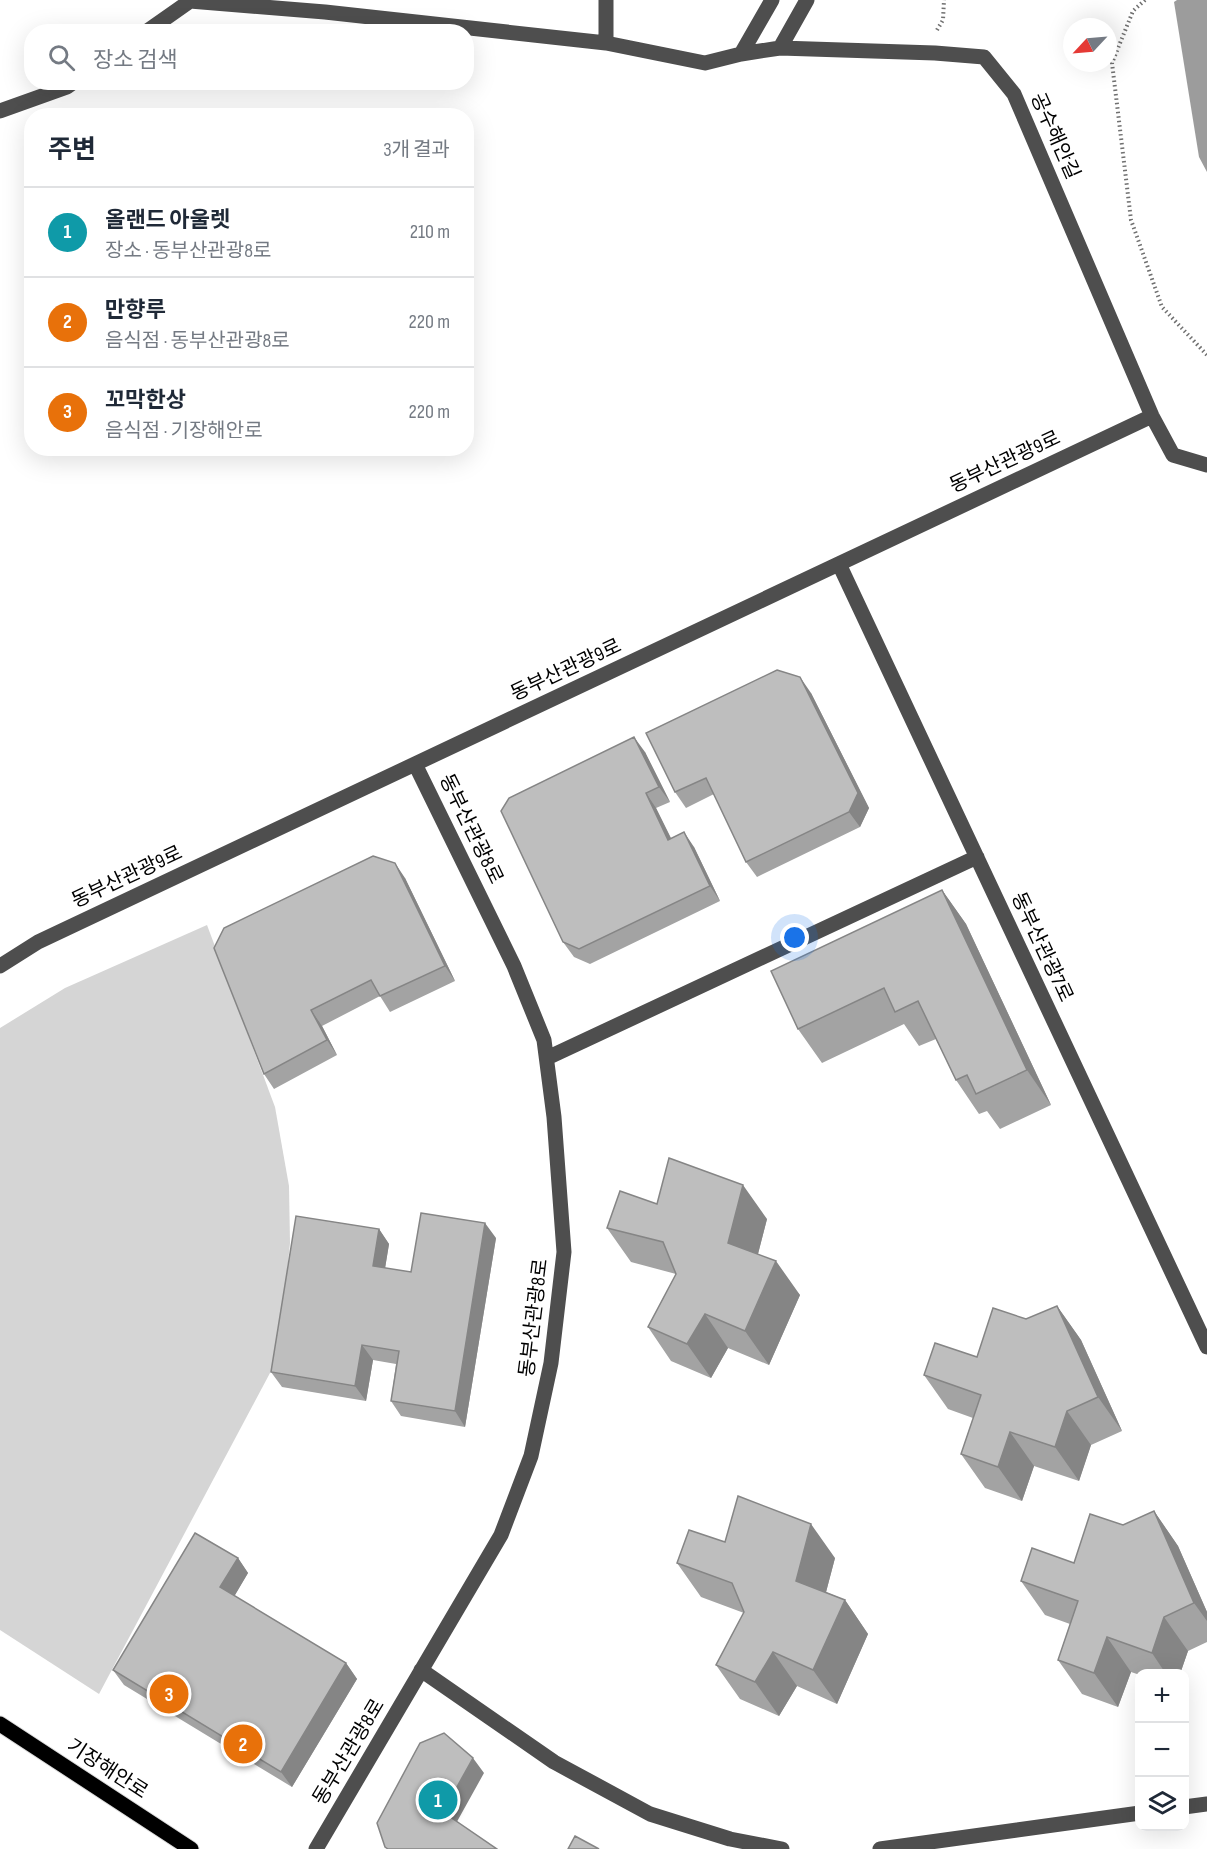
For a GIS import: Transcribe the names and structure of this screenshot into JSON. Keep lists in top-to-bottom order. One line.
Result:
{"streets":{"main road":["기장해안로"],"street":["공수해안길","동부산관광9로","동부산관광8로","동부산관광7로"]},"crossings":[["공수해안길","동부산관광9로"],["동부산관광9로","동부산관광8로"],["동부산관광9로","동부산관광7로"]],"north":"bottom left","page":{"search":"장소 검색","heading":["주변","3개 결과"],"list":[{"mark":"1","name":"올랜드 아울렛","note":"장소 · 동부산관광8로","value":"210 m"},{"mark":"2","name":"만향루","note":"음식점 · 동부산관광8로","value":"220 m"},{"mark":"3","name":"꼬막한상","note":"음식점 · 기장해안로","value":"220 m"}],"map_buttons":["+","−"],"pins":["3","2","1"]}}
